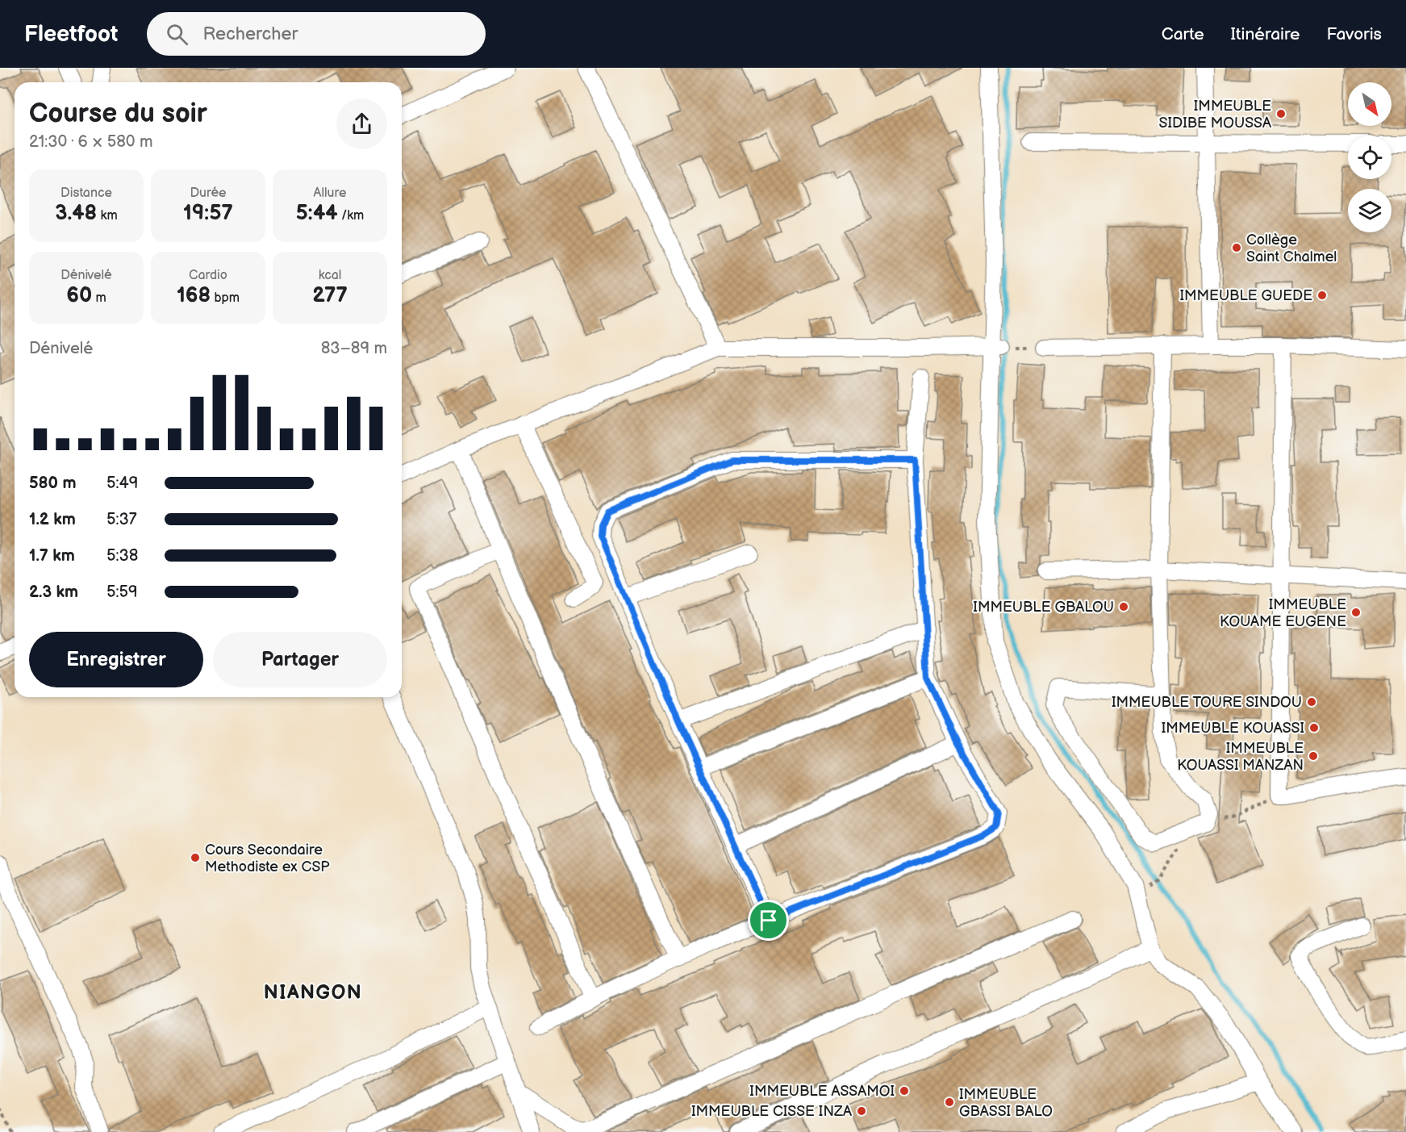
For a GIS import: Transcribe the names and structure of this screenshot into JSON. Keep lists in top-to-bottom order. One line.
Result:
{"districts":["NIANGON"],"places":["IMMEUBLE SIDIBE MOUSSA","Collège Saint Chalmel","IMMEUBLE GUEDE","IMMEUBLE GBALOU","IMMEUBLE KOUAME EUGENE","IMMEUBLE TOURE SINDOU","IMMEUBLE KOUASSI","IMMEUBLE KOUASSI MANZAN","Cours Secondaire Methodiste ex CSP","IMMEUBLE ASSAMOI","IMMEUBLE GBASSI BALO","IMMEUBLE CISSE INZA"],"north":"bottom right","page":{"header":"Fleetfoot","search":"Rechercher","nav":["Carte","Itinéraire","Favoris"],"heading":["Course du soir","21:30 · 6 × 580 m"],"stats":[["Distance","3.48 km"],["Durée","19:57"],["Allure","5:44 /km"],["Dénivelé","60 m"],["Cardio","168 bpm"],["kcal","277"]],"chart":["Dénivelé","83–89 m"],"list":[{"name":"580 m","note":"5:49"},{"name":"1.2 km","note":"5:37"},{"name":"1.7 km","note":"5:38"},{"name":"2.3 km","note":"5:59"}],"buttons":["Enregistrer","Partager"]}}
